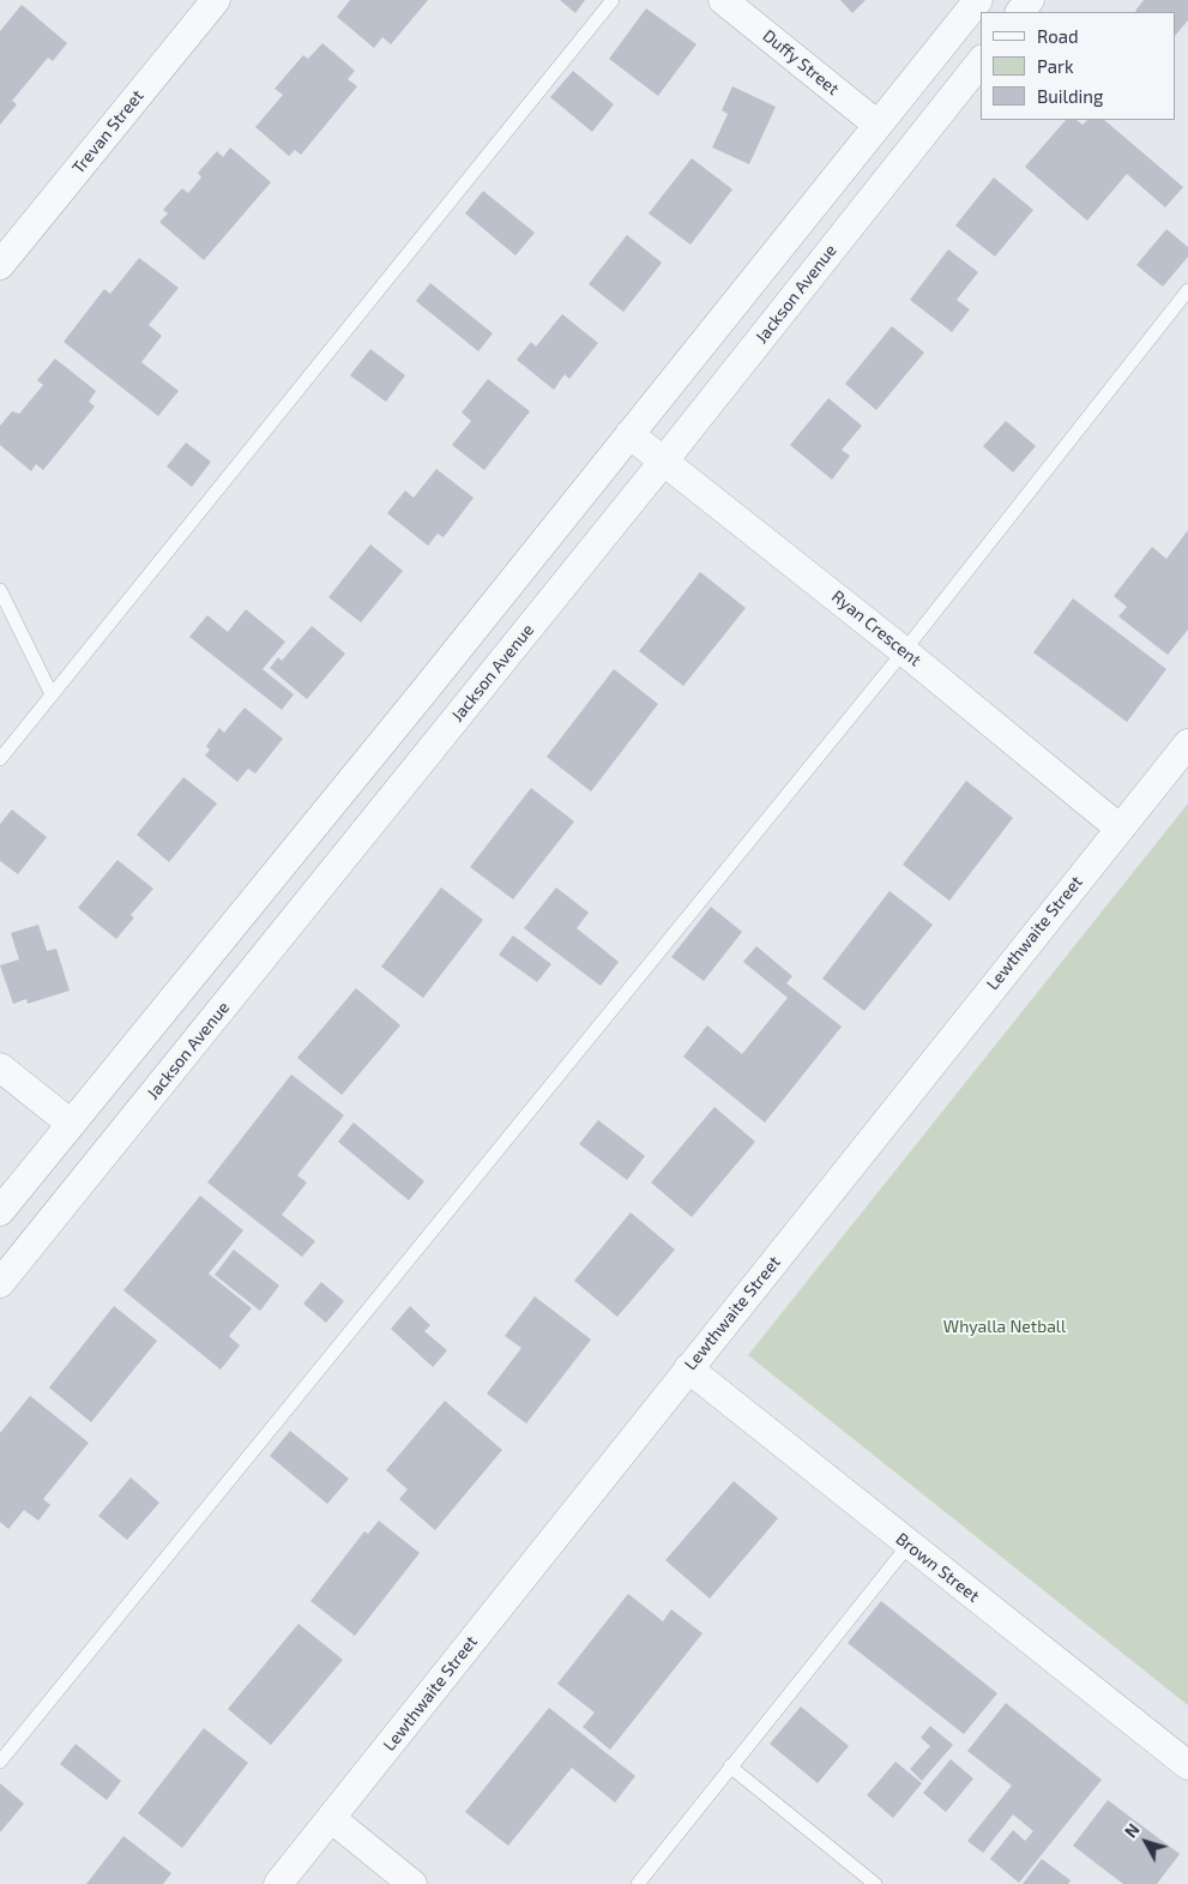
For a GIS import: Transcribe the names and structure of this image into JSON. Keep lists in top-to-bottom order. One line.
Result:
{"streets":{"street":["Duffy Street","Trevan Street","Jackson Avenue","Ryan Crescent","Lewthwaite Street","Brown Street"]},"crossings":[["Jackson Avenue","Ryan Crescent"],["Ryan Crescent","Lewthwaite Street"],["Lewthwaite Street","Brown Street"]],"parks":["Whyalla Netball"],"legend":["Road","Park","Building"],"north":"top left"}
